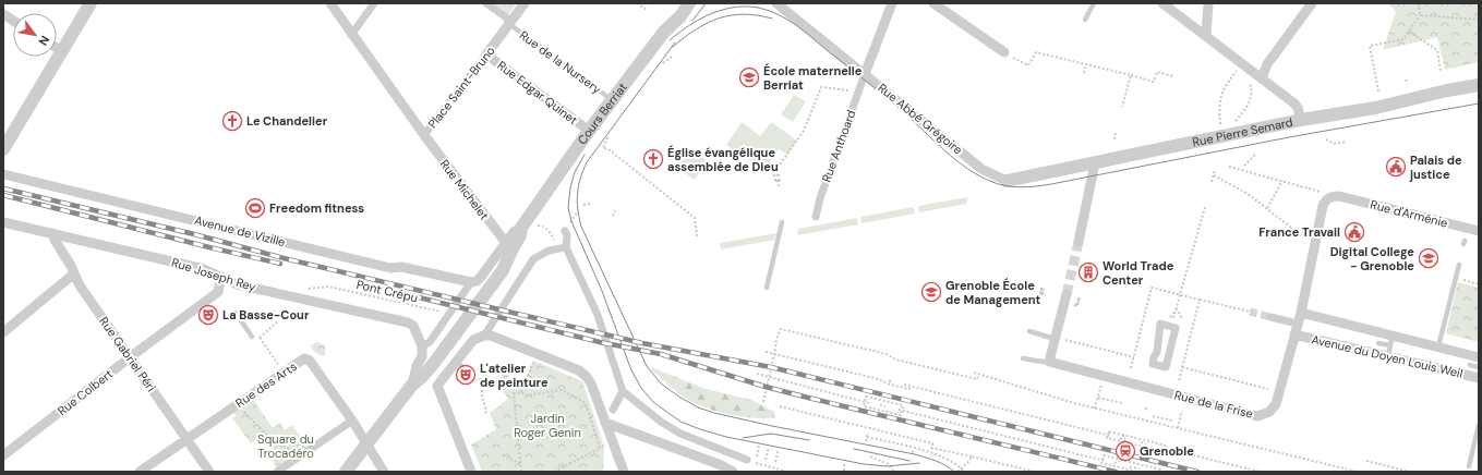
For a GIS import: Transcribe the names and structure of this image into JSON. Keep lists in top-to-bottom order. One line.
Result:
{"streets":{"street":["Place Saint-Bruno","Rue Edgar Quinet","Cours Berriat","Rue Abbé Grégoire","Rue Pierre Semard","Rue Anthoard","Rue Michelet","Rue d'Arménie","Avenue de Vizille","Rue Joseph Rey","Rue Gabriel Péri","Avenue du Doyen Louis Weil","Rue des Arts","Rue Colbert","Rue de la Frise"],"lane":["Rue de la Nursery"],"path":["Pont Crépu"]},"crossings":[["Rue de la Nursery","Place Saint-Bruno"],["Rue de la Nursery","Cours Berriat"],["Place Saint-Bruno","Rue Edgar Quinet"],["Place Saint-Bruno","Rue Michelet"],["Rue Edgar Quinet","Cours Berriat"],["Cours Berriat","Rue Michelet"],["Cours Berriat","Avenue de Vizille"],["Cours Berriat","Rue Joseph Rey"],["Cours Berriat","Rue des Arts"],["Rue Abbé Grégoire","Rue Pierre Semard"],["Rue Abbé Grégoire","Rue Anthoard"],["Rue d'Arménie","Rue de la Frise"],["Rue Joseph Rey","Rue Gabriel Péri"],["Rue Joseph Rey","Rue Colbert"],["Rue Gabriel Péri","Rue des Arts"],["Rue Gabriel Péri","Rue Colbert"],["Avenue du Doyen Louis Weil","Rue de la Frise"]],"parks":["Jardin Roger Genin","Square du Trocadéro"],"places":{"school or university":["École maternelle Berriat","Digital College - Grenoble","Grenoble École de Management"],"church":["Le Chandelier","Église évangélique assemblée de Dieu"],"public building":["Palais de justice","France Travail"],"sports":["Freedom fitness"],"building":["World Trade Center"],"theatre":["La Basse-Cour","L'atelier de peinture"],"station":["Grenoble"]},"north":"bottom right"}
